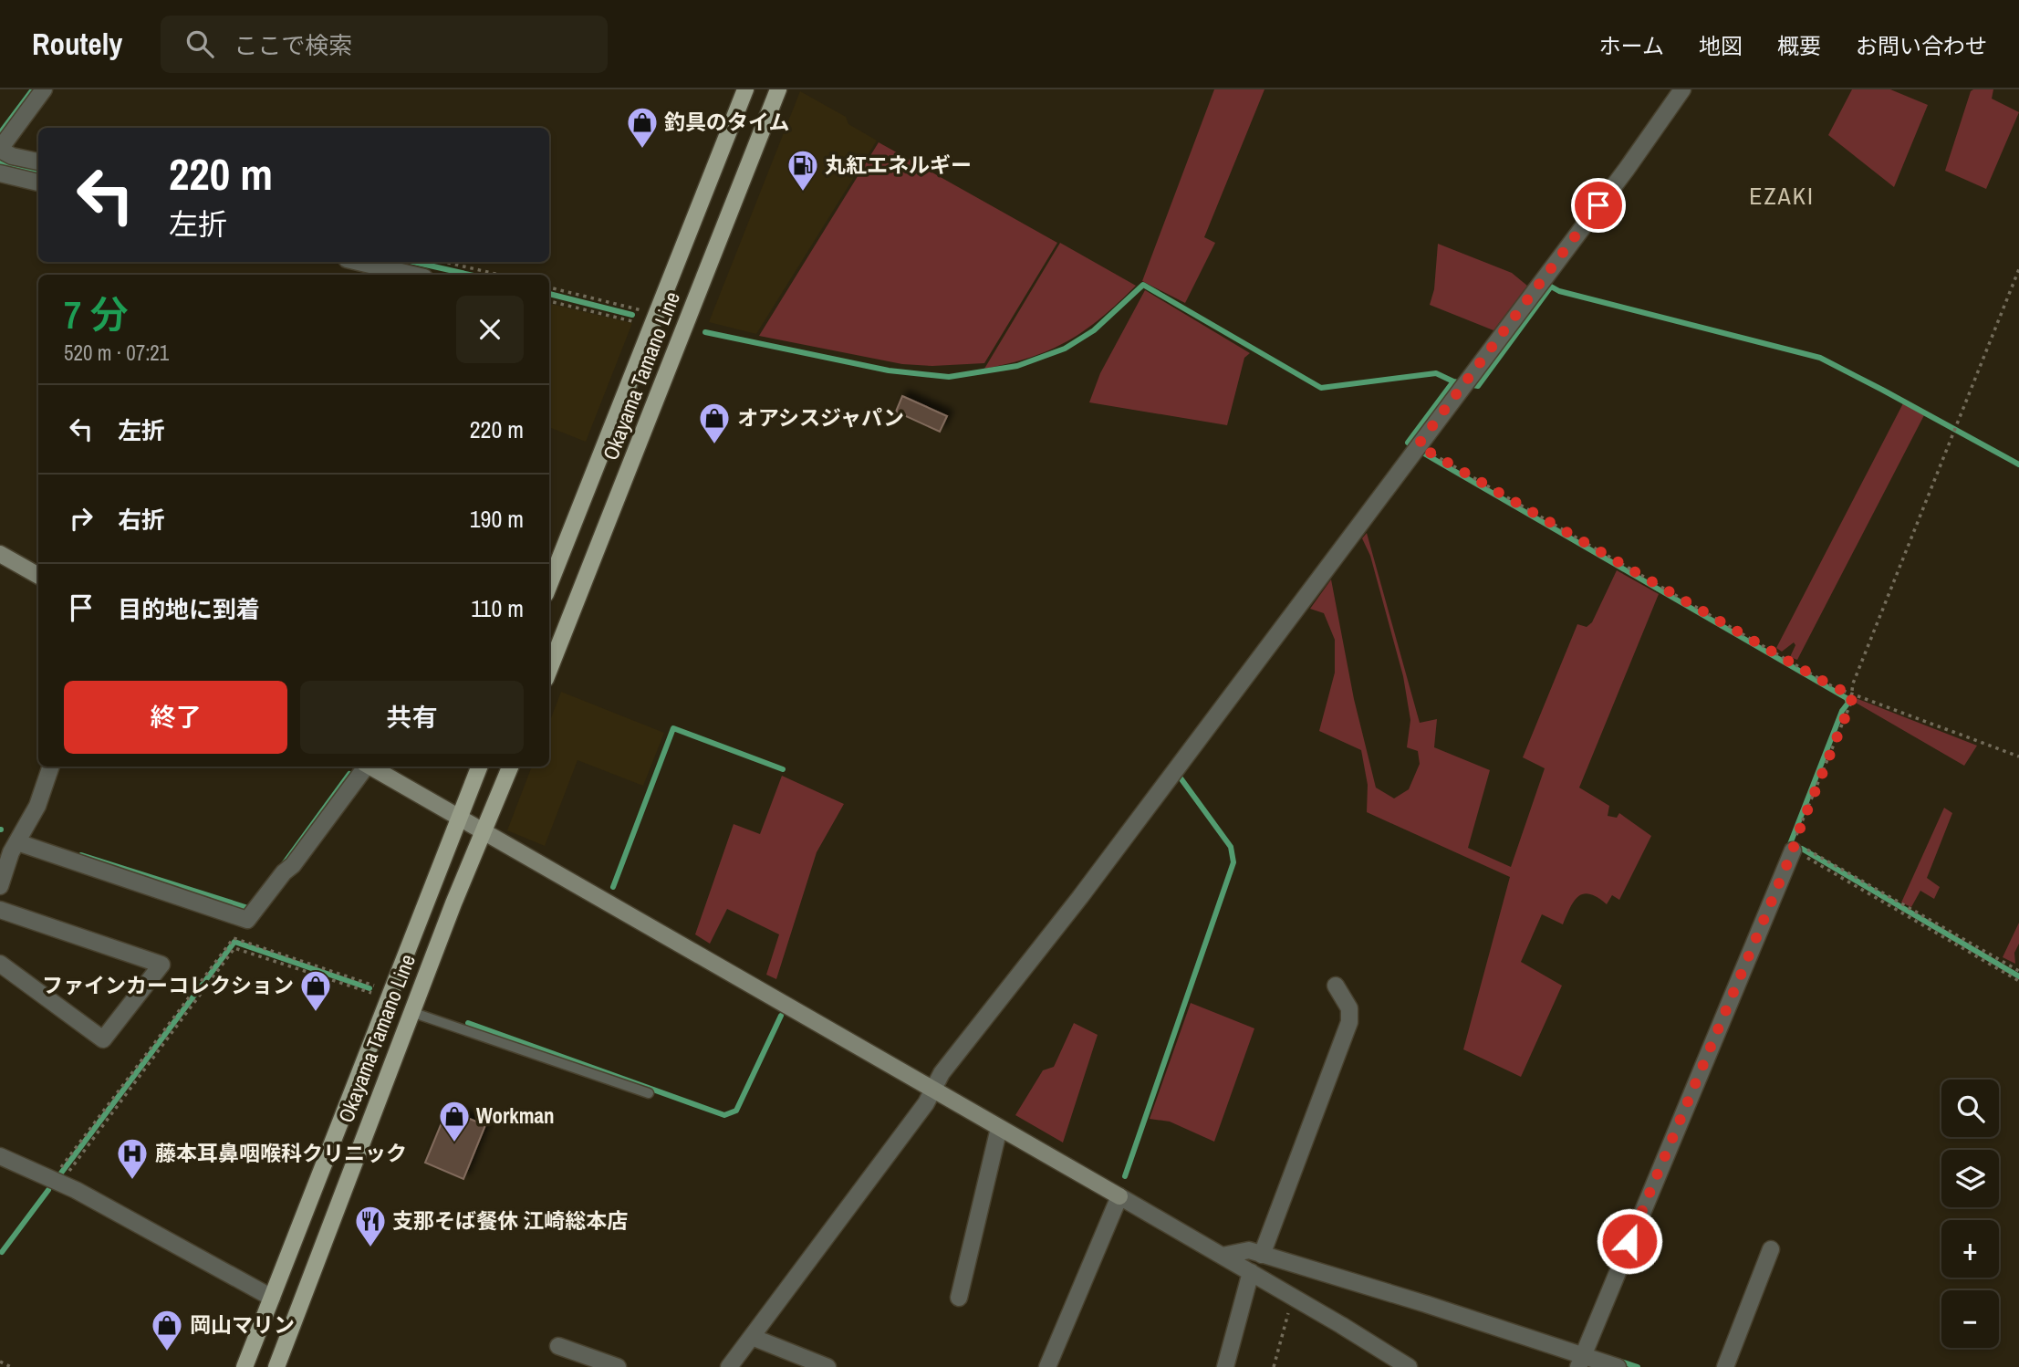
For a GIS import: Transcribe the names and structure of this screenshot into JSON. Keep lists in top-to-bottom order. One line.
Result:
{"streets":{"main road":["Okayama Tamano Line"]},"districts":["EZAKI"],"places":{"shop":["釣具のタイム","オアシスジャパン","ファインカーコレクション","Workman","岡山マリン"],"fuel station":["丸紅エネルギー"],"hospital":["藤本耳鼻咽喉科クリニック"],"restaurant":["支那そば餐休 江崎総本店"]},"page":{"header":"Routely","search":"ここで検索","nav":["ホーム","地図","概要","お問い合わせ"],"turn":["220 m","左折"],"heading":["7 分","520 m · 07:21"],"list":[{"name":"左折","value":"220 m"},{"name":"右折","value":"190 m"},{"name":"目的地に到着","value":"110 m"}],"buttons":["終了","共有"],"map_buttons":["+","−"]}}
